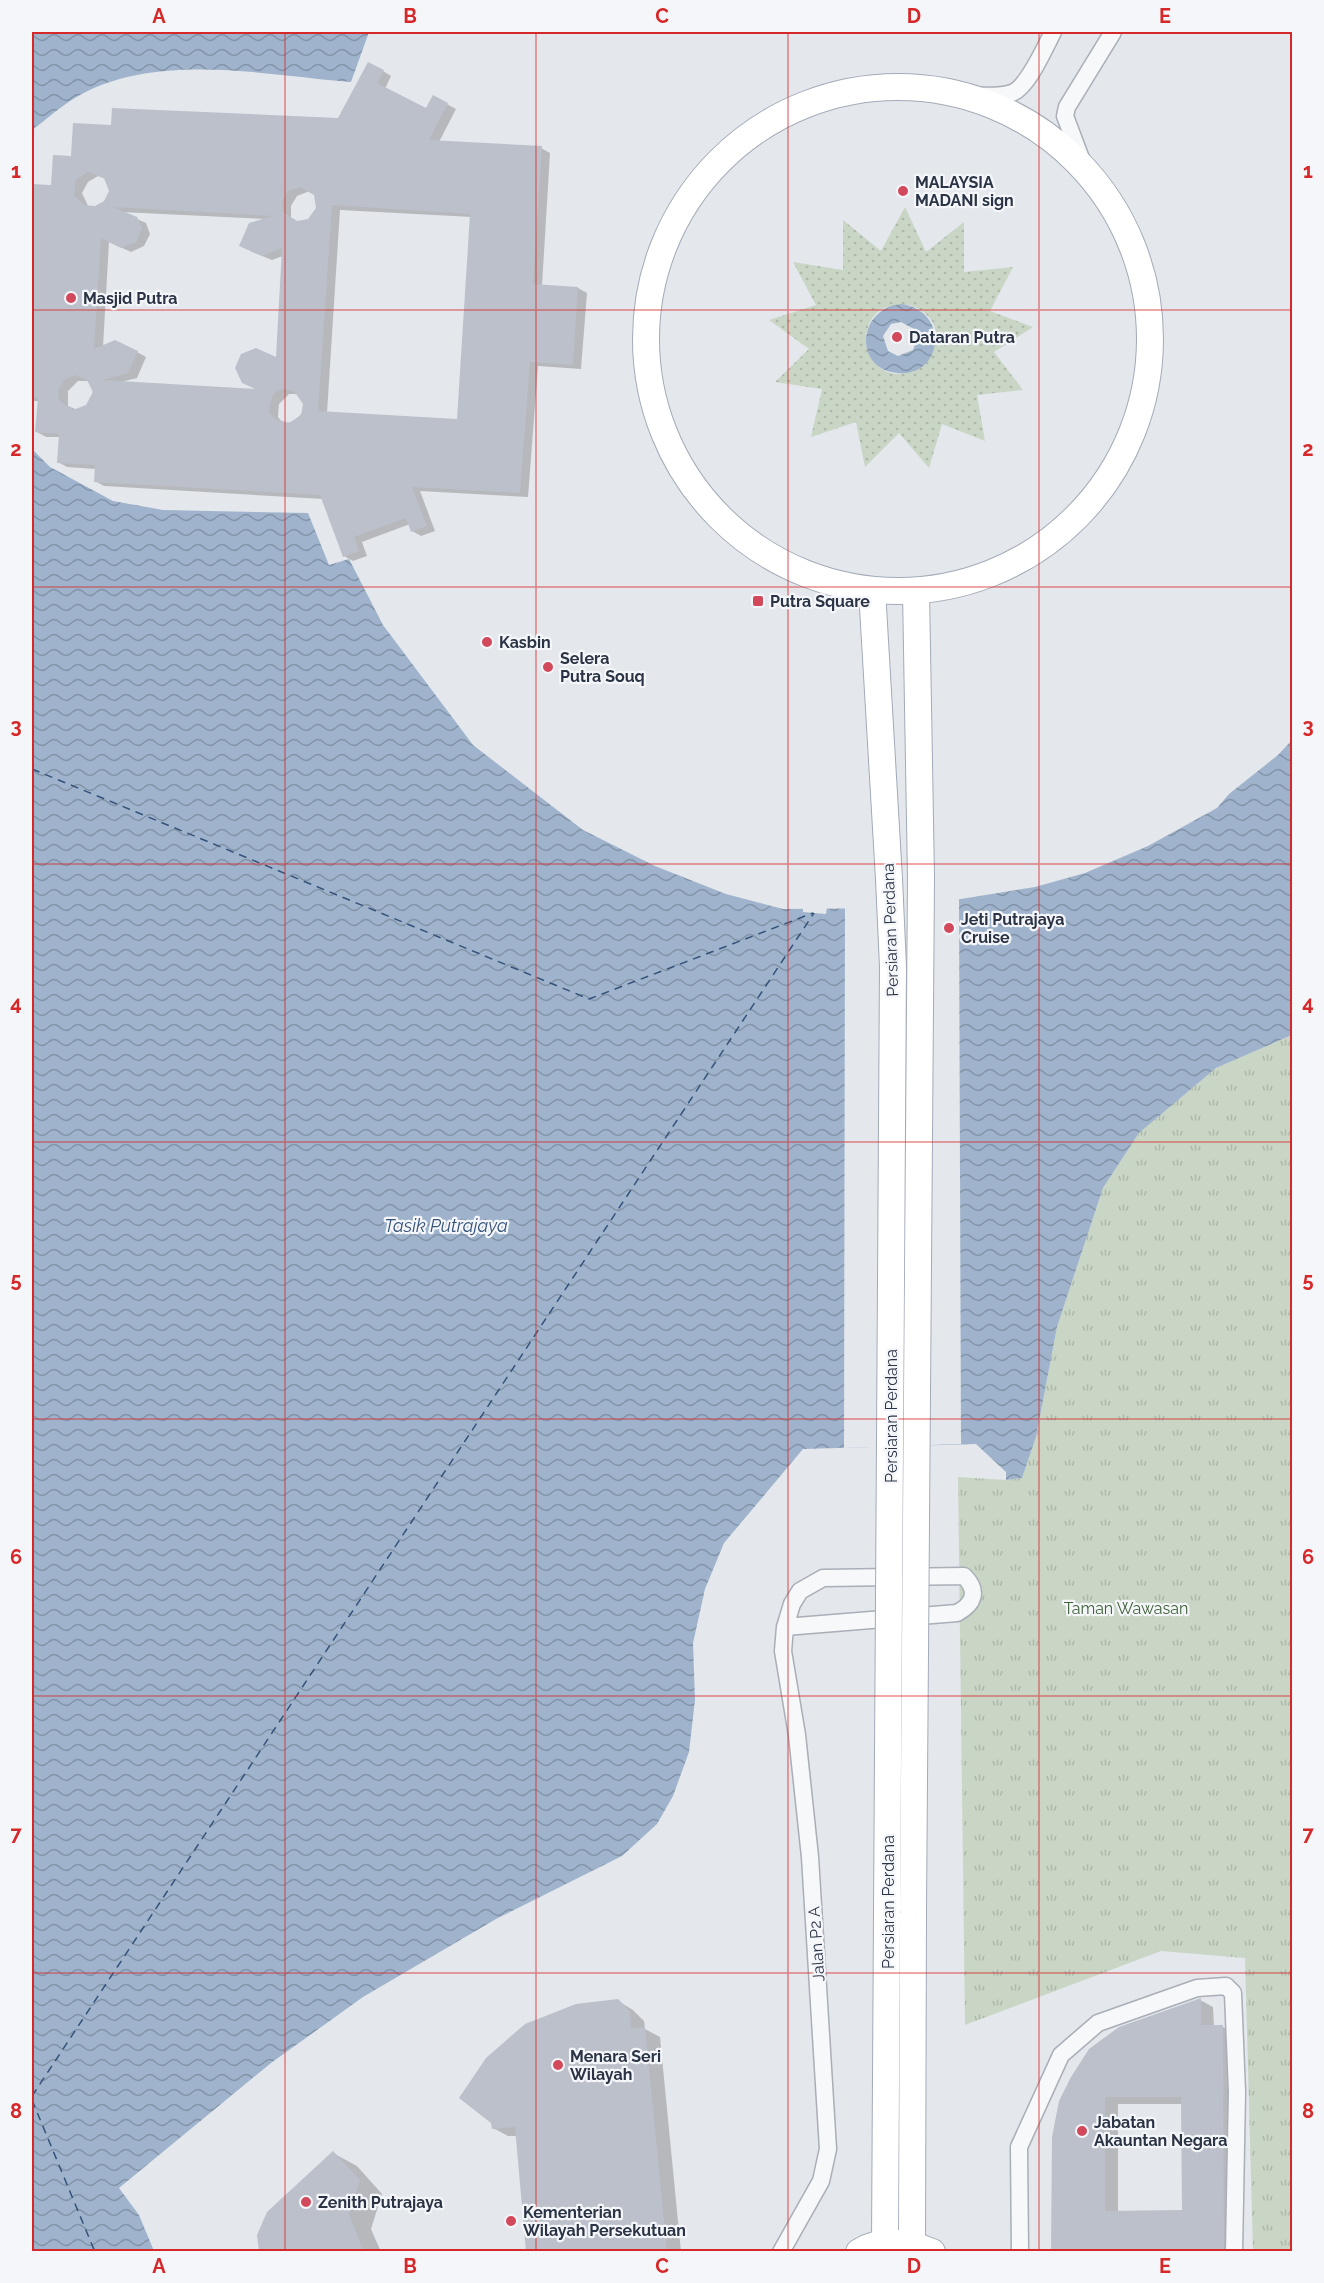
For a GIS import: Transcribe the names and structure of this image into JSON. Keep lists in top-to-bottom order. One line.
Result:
{"streets":{"main road":["Persiaran Perdana"],"street":["Jalan P2 A"]},"water":["Tasik Putrajaya"],"parks":["Taman Wawasan"],"places":{"other":["MALAYSIA MADANI sign","Masjid Putra","Dataran Putra","Kasbin","Selera Putra Souq","Jeti Putrajaya Cruise","Menara Seri Wilayah","Jabatan Akauntan Negara","Zenith Putrajaya","Kementerian Wilayah Persekutuan"],"transit":["Putra Square"]},"grid":{"columns":["A","B","C","D","E"],"rows":["1","2","3","4","5","6","7","8"]}}
